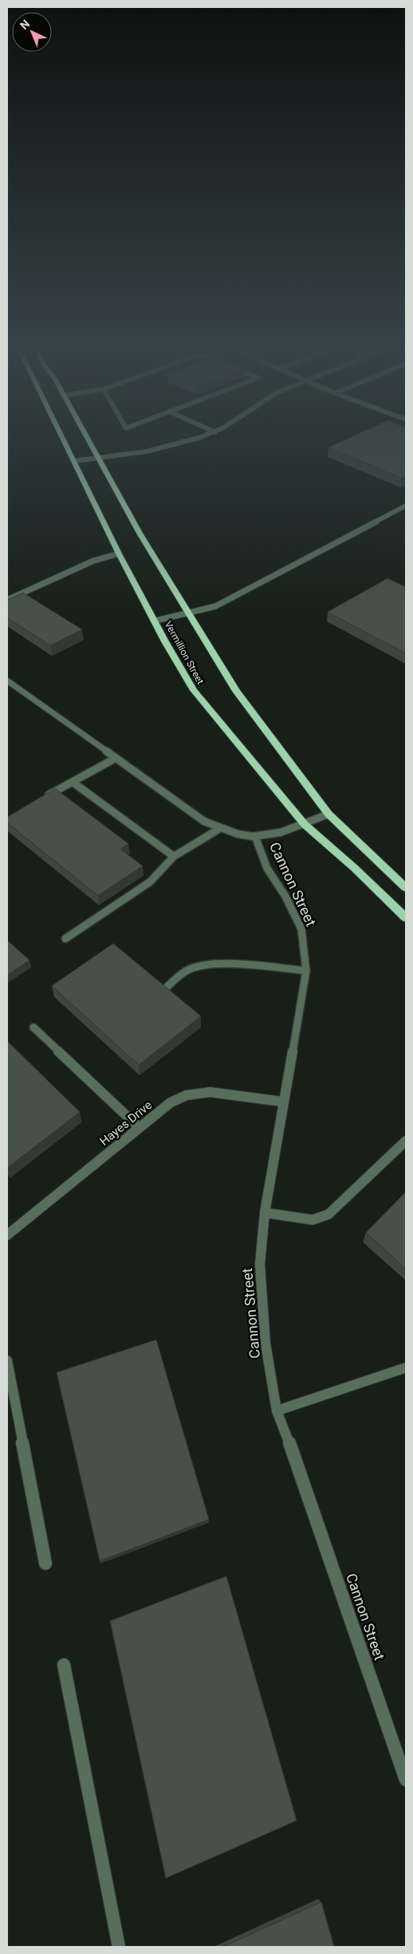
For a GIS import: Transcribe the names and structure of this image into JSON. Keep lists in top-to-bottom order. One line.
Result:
{"streets":{"highway":["Vermillion Street"],"street":["Cannon Street","Hayes Drive"]},"crossings":[["Vermillion Street","Cannon Street"],["Cannon Street","Hayes Drive"]],"north":"top left"}
